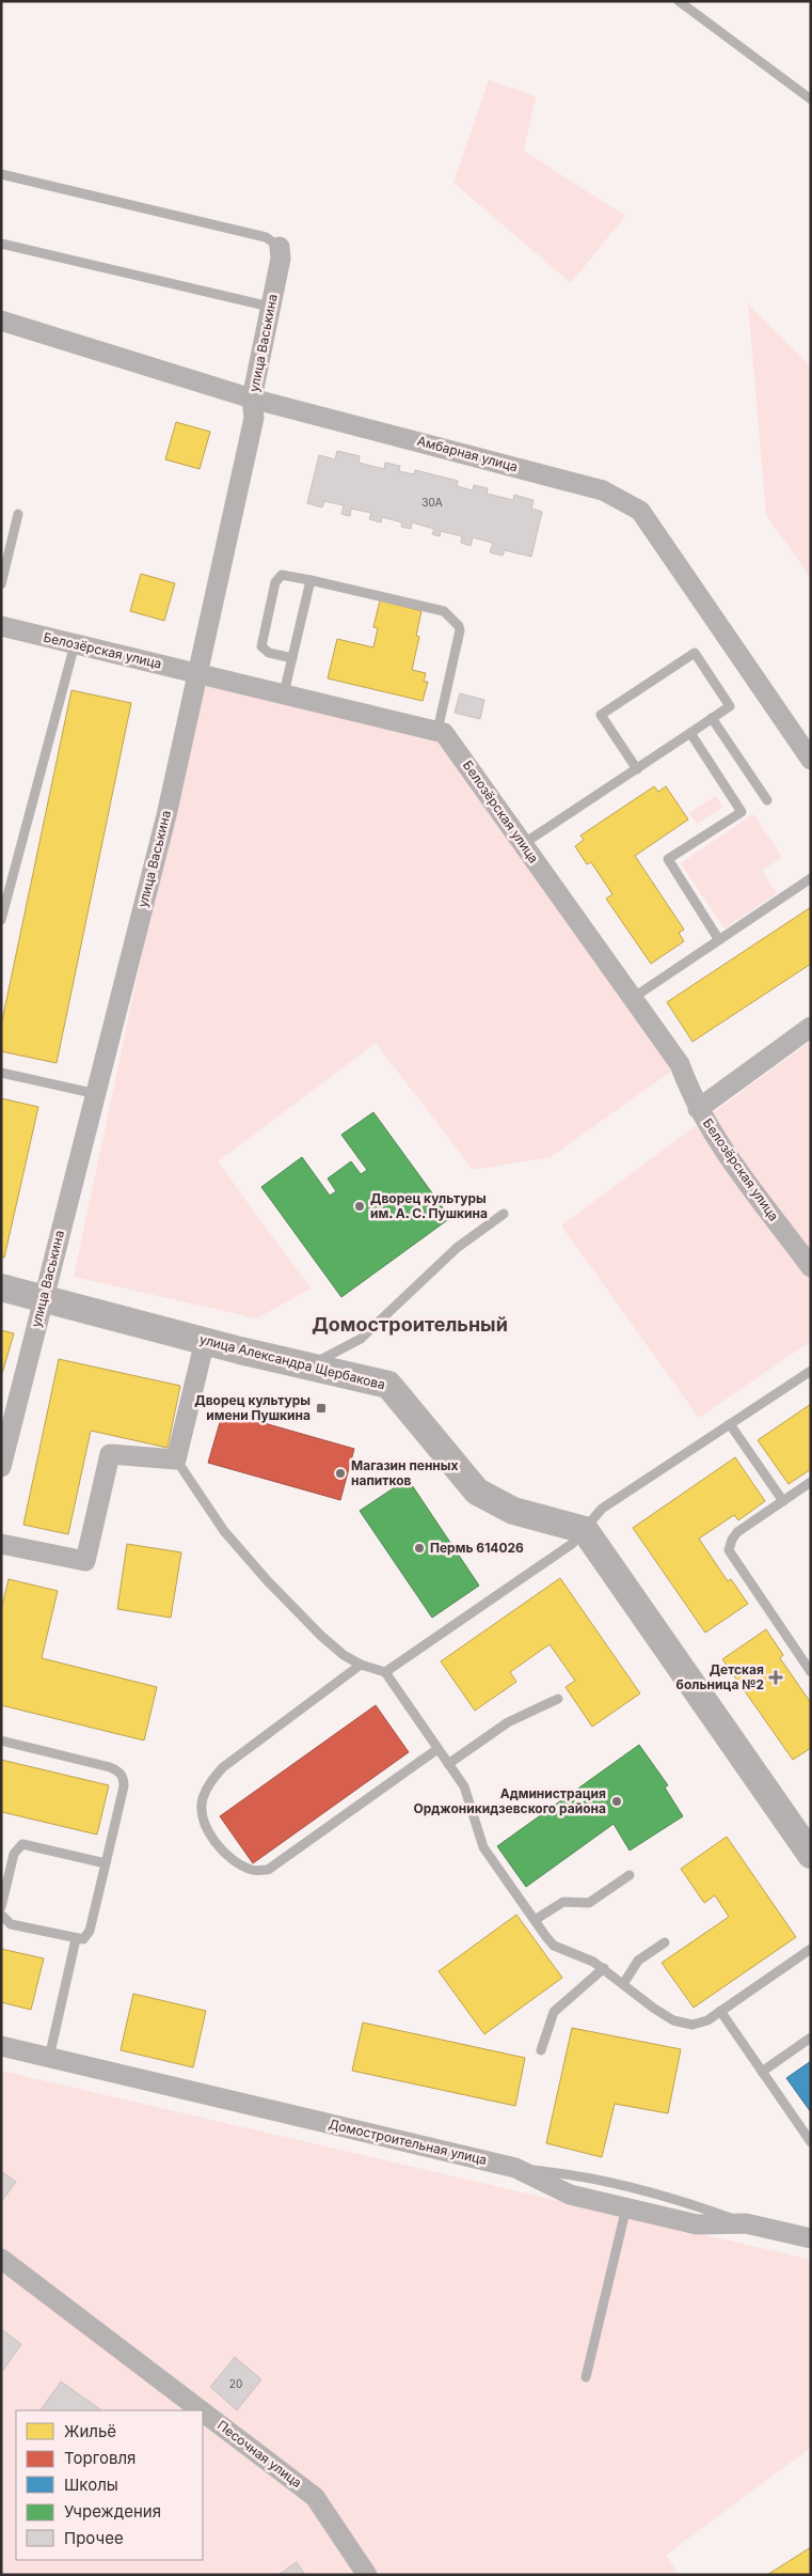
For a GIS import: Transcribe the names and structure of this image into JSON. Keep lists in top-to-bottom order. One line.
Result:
{"streets":{"street":["улица Васькина","Амбарная улица","Белозёрская улица","улица Александра Щербакова","Домостроительная улица","Песочная улица"]},"crossings":[["улица Васькина","Амбарная улица"],["улица Васькина","Белозёрская улица"],["улица Васькина","улица Александра Щербакова"]],"districts":["Домостроительный"],"places":{"other":["Дворец культуры им. А. С. Пушкина","Магазин пенных напитков","Пермь 614026","Администрация Орджоникидзевского района"],"transit":["Дворец культуры имени Пушкина"],"health":["Детская больница №2"]},"house_numbers":["30А","20"],"legend":["Жильё","Торговля","Школы","Учреждения","Прочее"]}
